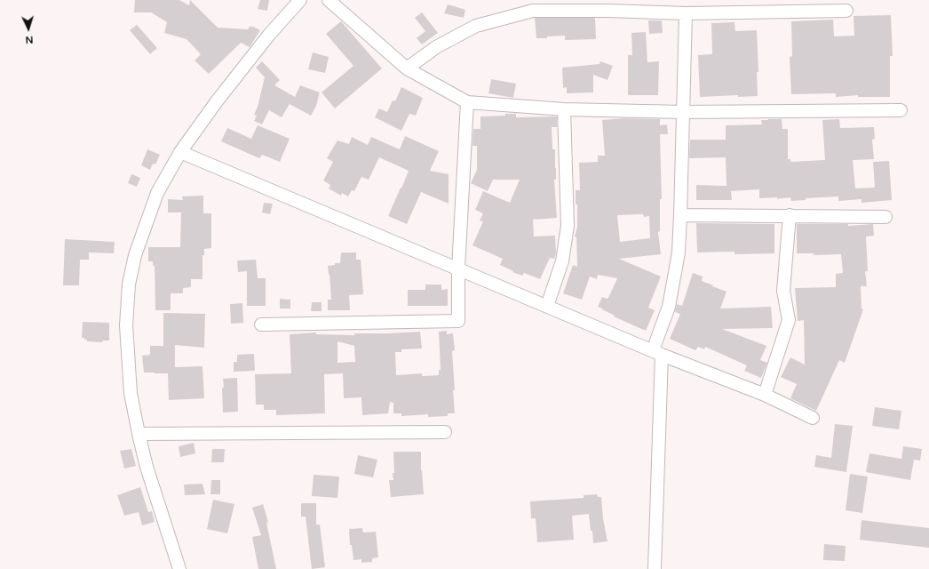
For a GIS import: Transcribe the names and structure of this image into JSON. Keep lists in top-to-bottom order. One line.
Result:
{"north":"bottom"}
